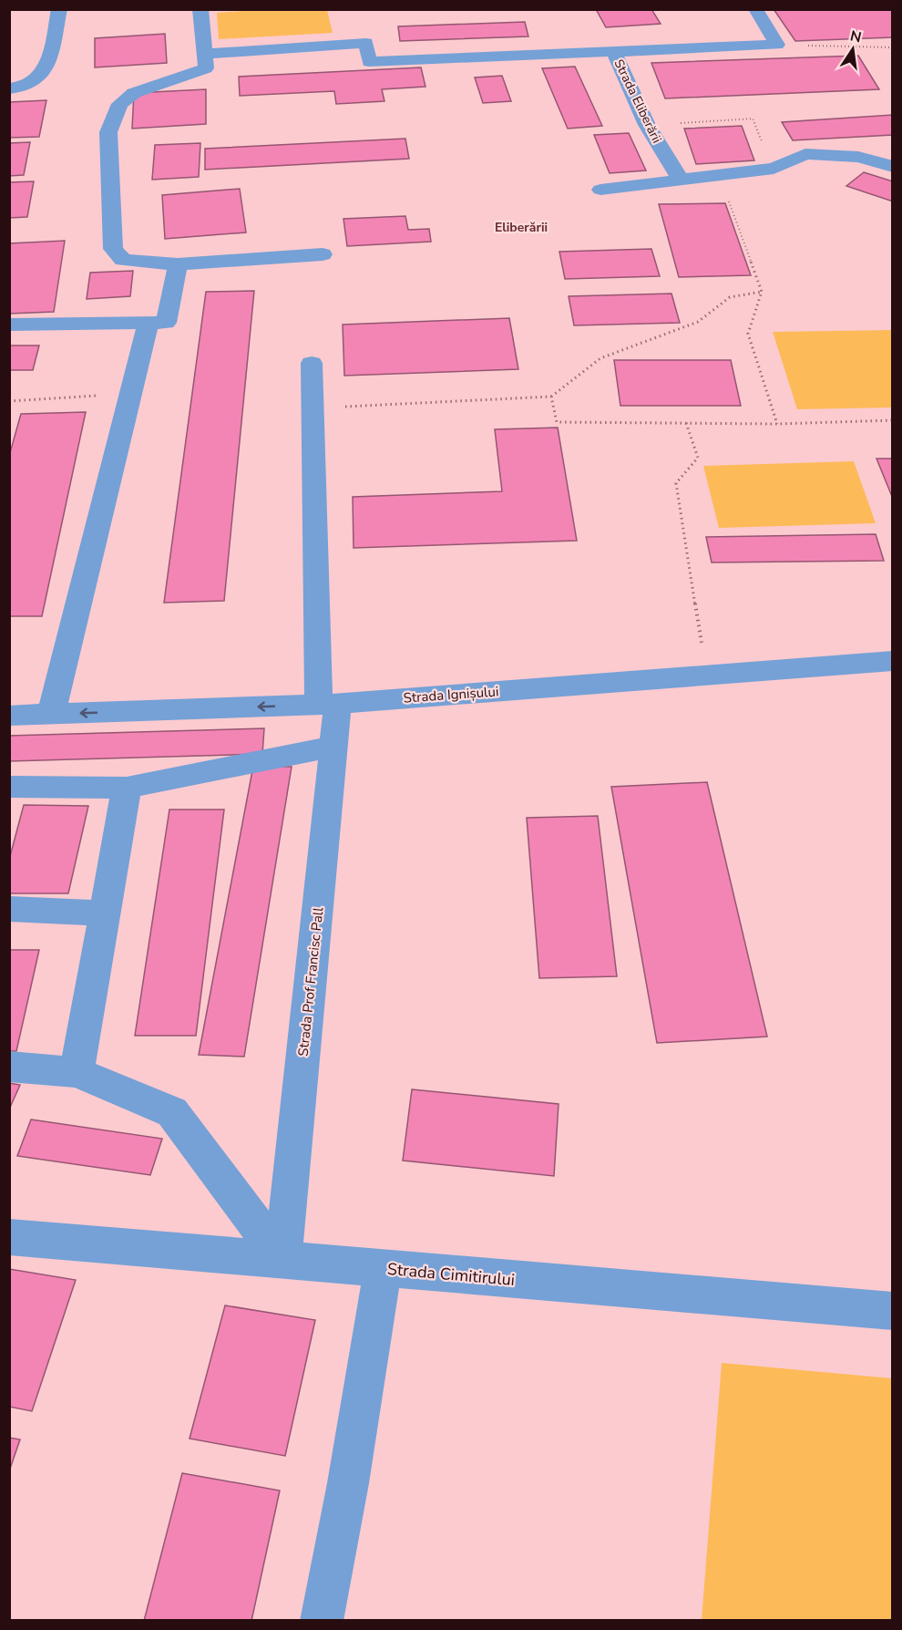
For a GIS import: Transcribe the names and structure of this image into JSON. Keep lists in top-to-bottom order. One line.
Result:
{"streets":{"street":["Strada Eliberării","Strada Ignișului","Strada Prof Francisc Pall","Strada Cimitirului"]},"crossings":[["Strada Ignișului","Strada Prof Francisc Pall"],["Strada Prof Francisc Pall","Strada Cimitirului"]],"districts":["Eliberării"],"north":"top"}
